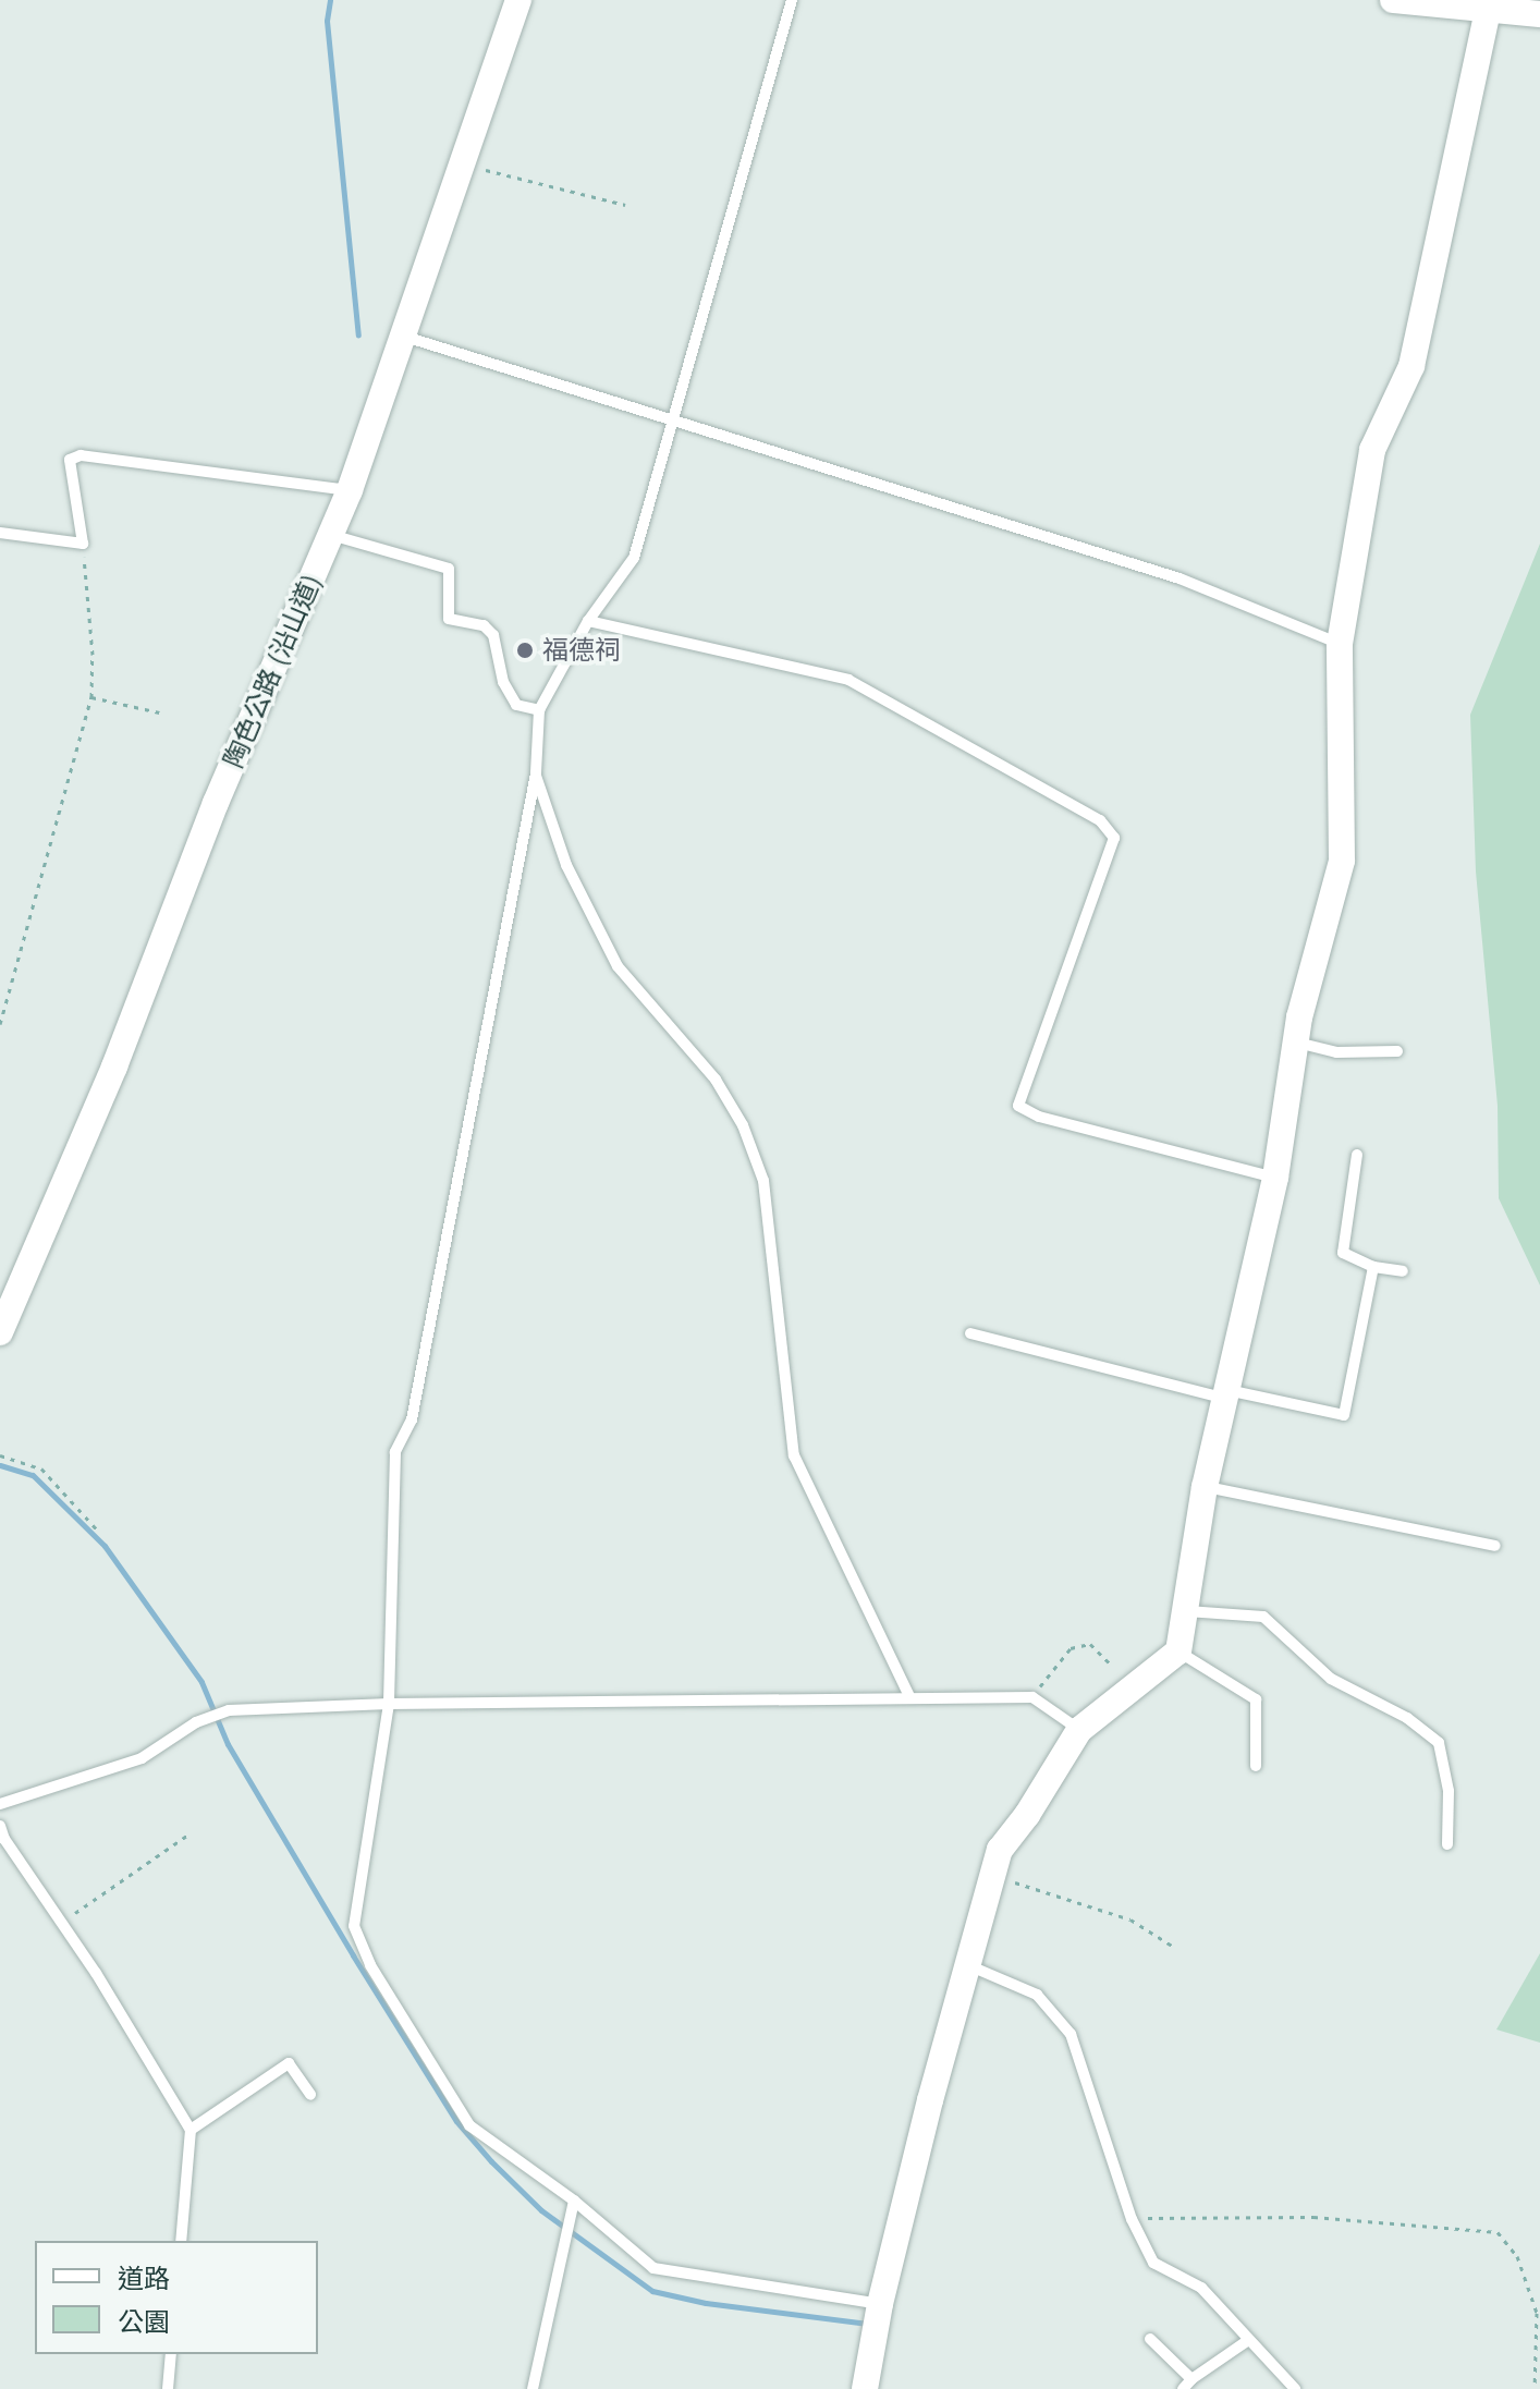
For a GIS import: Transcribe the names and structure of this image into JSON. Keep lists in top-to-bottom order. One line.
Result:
{"streets":{"street":["陶色公路 (沿山道)"]},"places":["福德祠"],"legend":["道路","公園"]}
